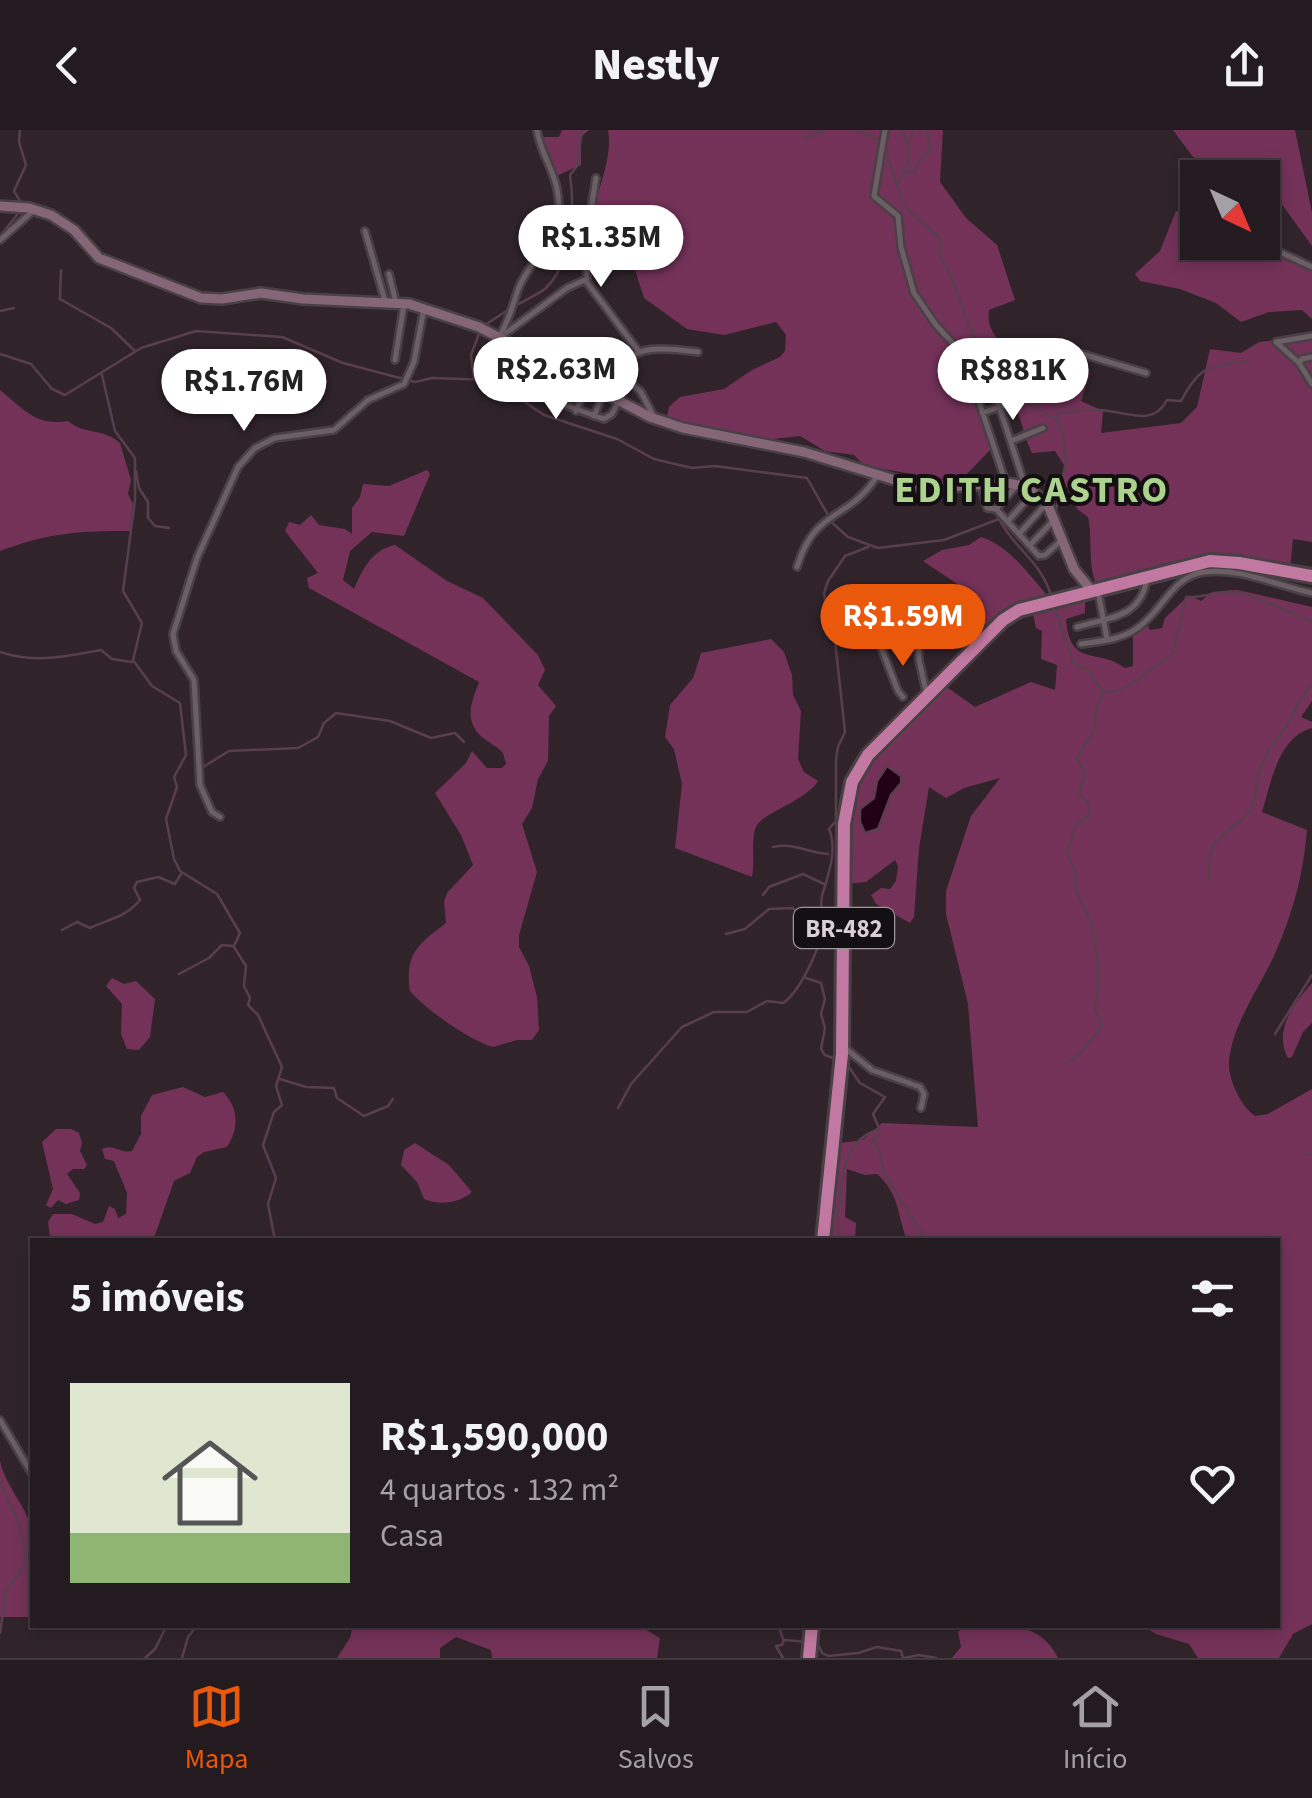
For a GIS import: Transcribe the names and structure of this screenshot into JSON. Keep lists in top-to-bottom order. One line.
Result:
{"streets":{"highway":["BR-482"]},"districts":["EDITH CASTRO"],"north":"bottom right","page":{"header":"Nestly","price":["R$1.35M","R$2.63M","R$881K","R$1.76M","R$1.59M"],"heading":"5 imóveis","list":[{"name":"R$1,590,000","note":"4 quartos · 132 m² · Casa"}],"tabs":["Mapa","Salvos","Início"]}}
